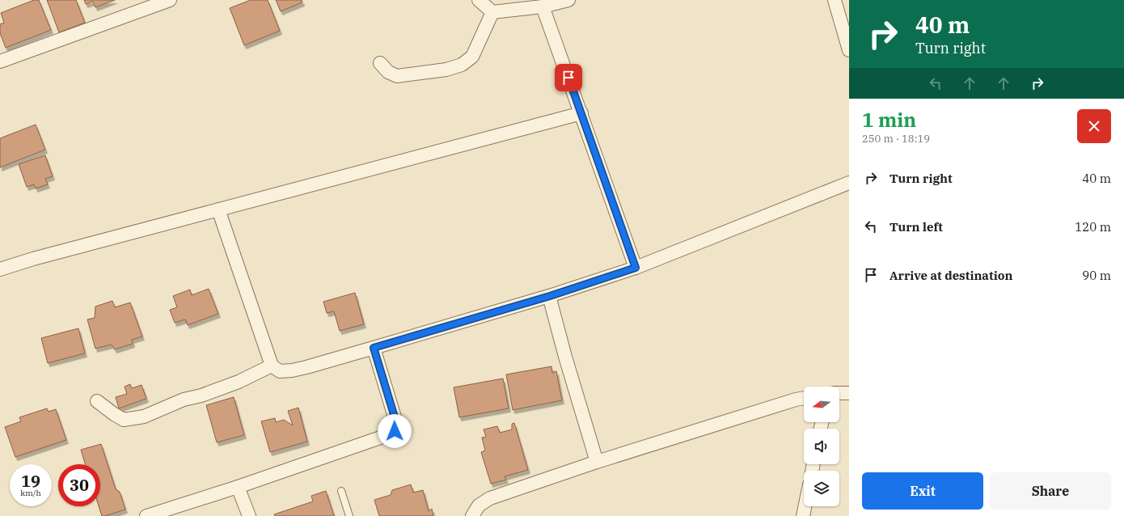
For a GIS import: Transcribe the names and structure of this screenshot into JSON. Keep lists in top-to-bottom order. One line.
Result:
{"north":"left","page":{"turn":["40 m","Turn right"],"heading":["1 min","250 m · 18:19"],"list":[{"name":"Turn right","value":"40 m"},{"name":"Turn left","value":"120 m"},{"name":"Arrive at destination","value":"90 m"}],"speed":"19 km/h","limit":"30","buttons":["Exit","Share"]}}
